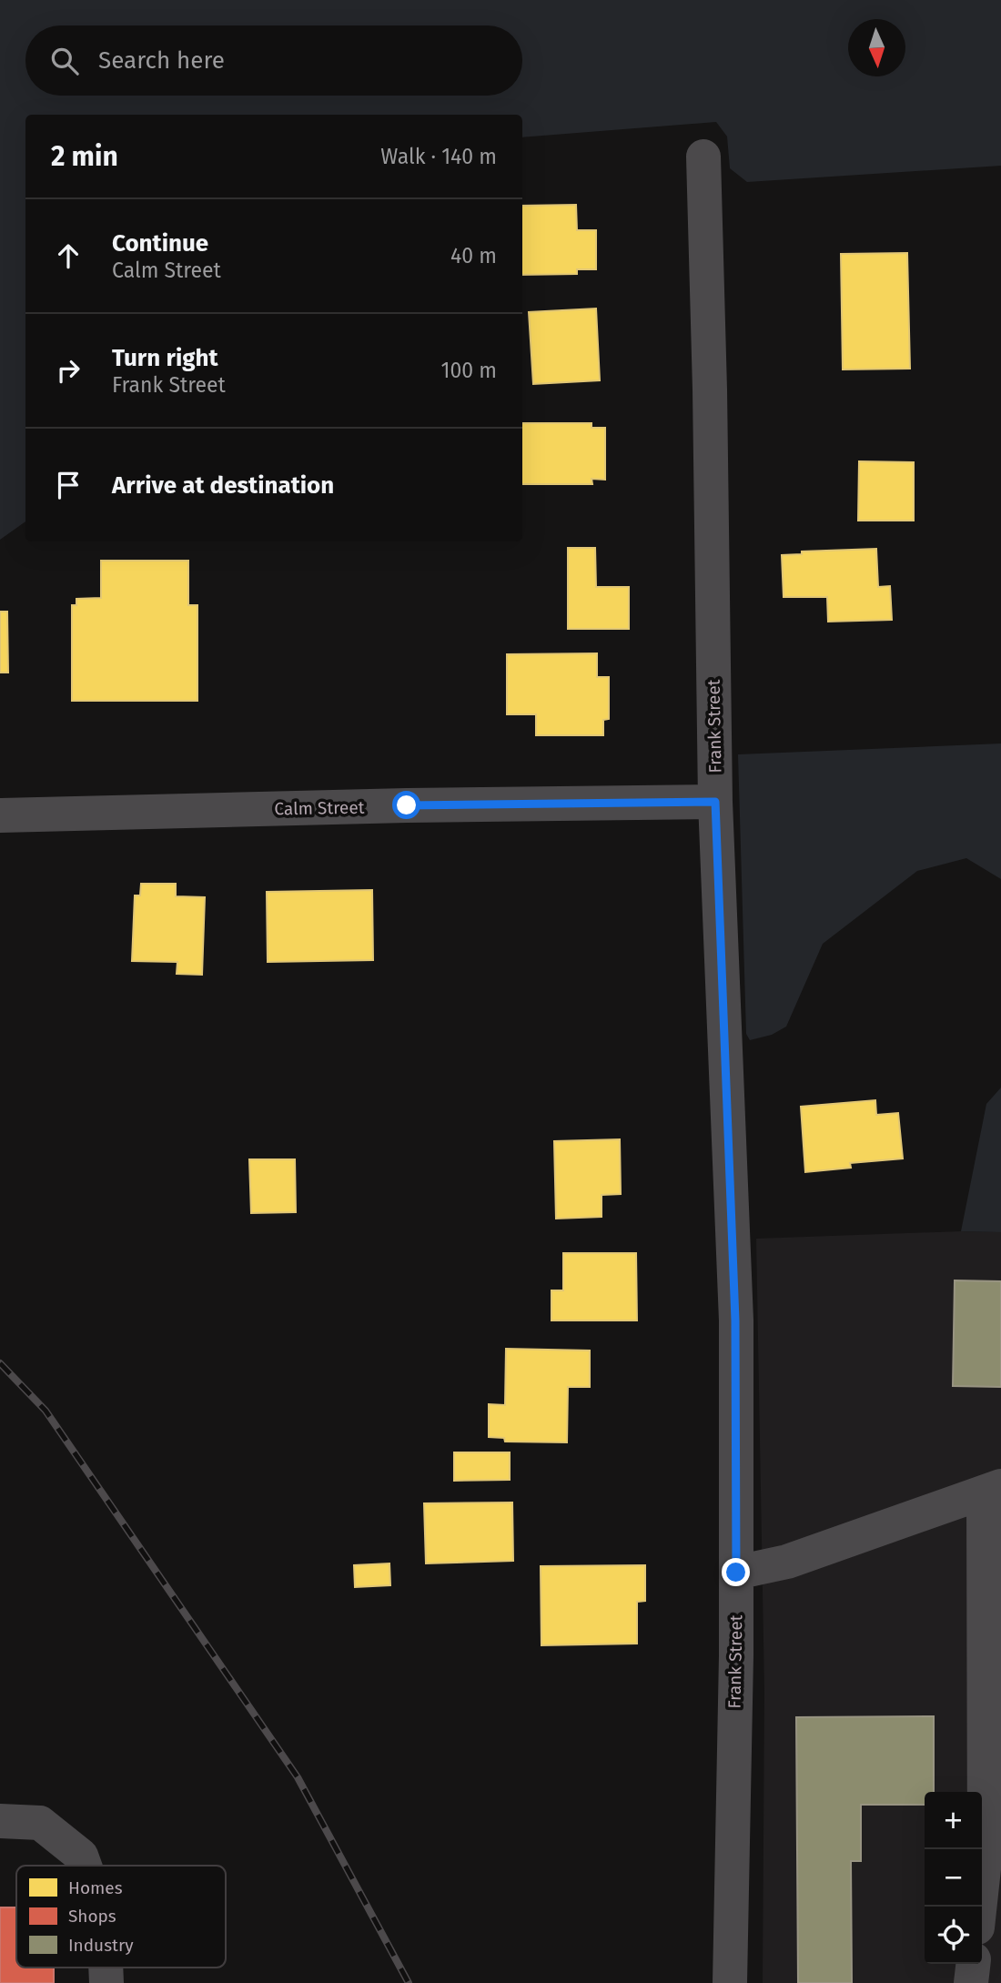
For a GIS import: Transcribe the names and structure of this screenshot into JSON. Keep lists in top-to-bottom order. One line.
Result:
{"streets":{"street":["Frank Street","Calm Street"]},"crossings":[["Frank Street","Calm Street"]],"legend":["Homes","Shops","Industry"],"north":"bottom","page":{"search":"Search here","heading":["2 min","Walk · 140 m"],"list":[["Continue","Calm Street","40 m"],["Turn right","Frank Street","100 m"],"Arrive at destination"],"map_buttons":["+","−"]}}
